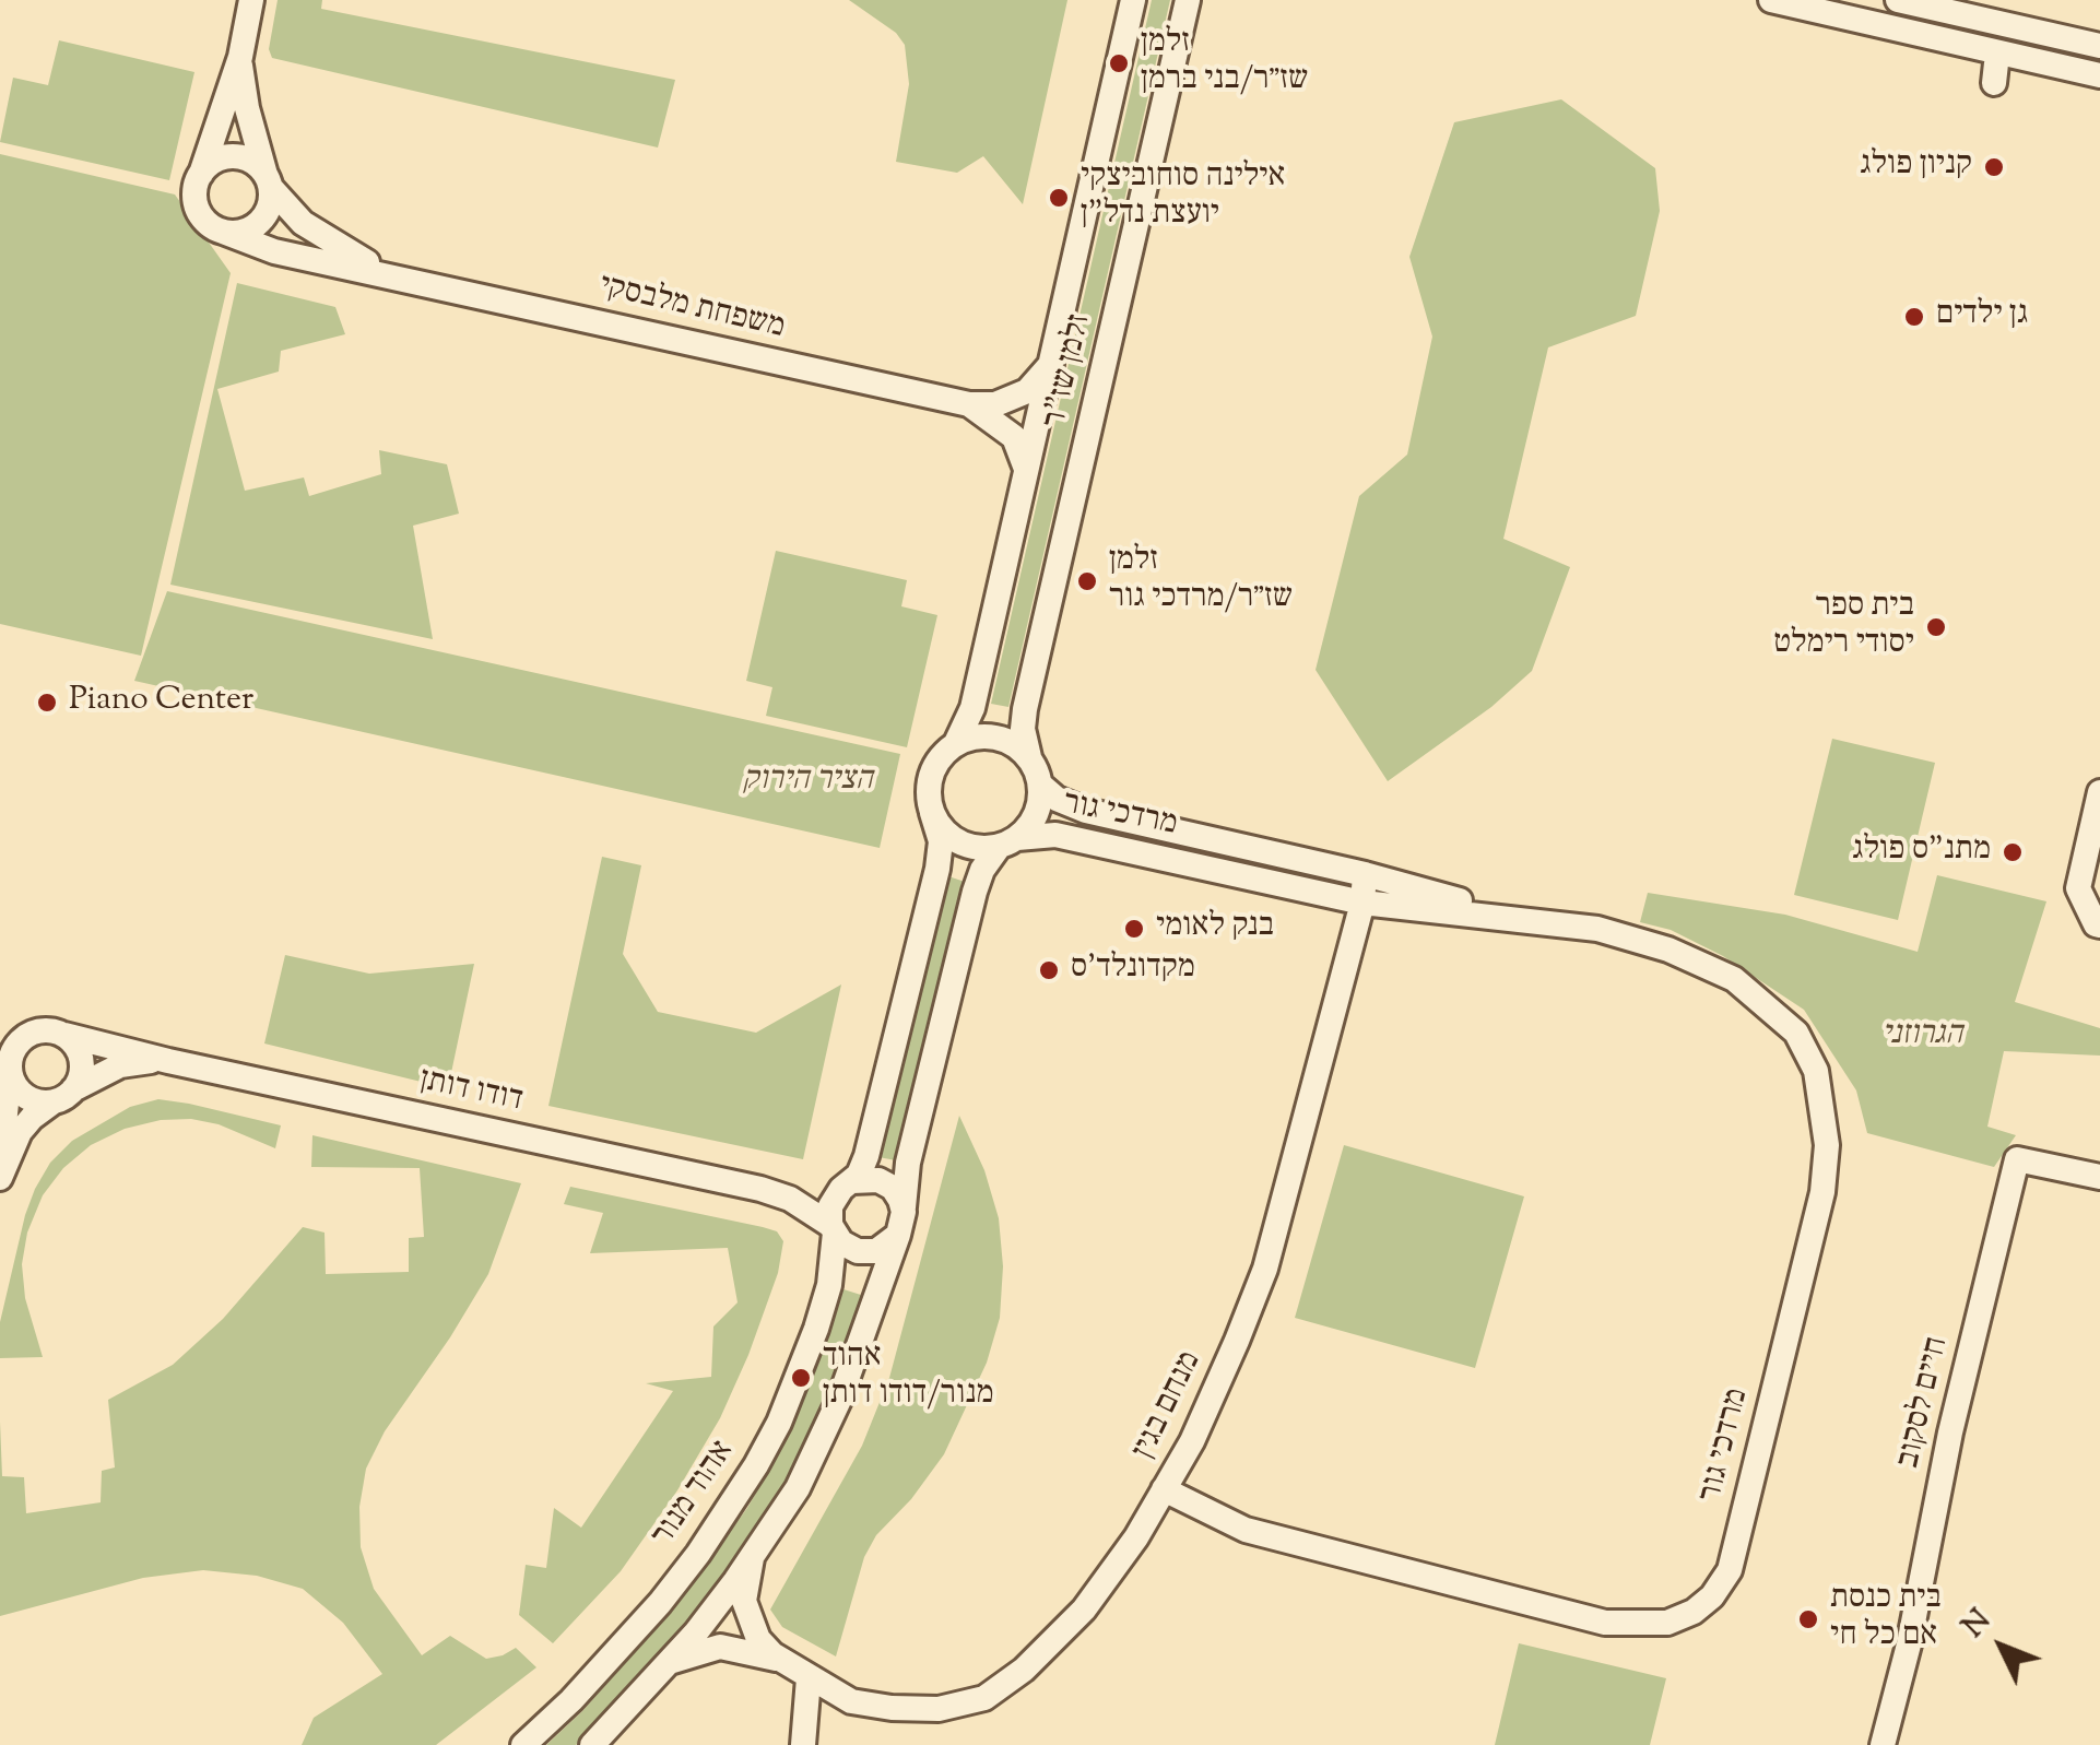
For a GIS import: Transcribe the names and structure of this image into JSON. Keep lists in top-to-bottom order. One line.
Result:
{"streets":{"street":["משפחת מלבסקי","זלמן שז\"ר","מרדכי גור","דודו דותן","חיים לסקוב","מנחם בגין","אהוד מנור"]},"crossings":[["משפחת מלבסקי","זלמן שז\"ר"],["זלמן שז\"ר","מרדכי גור"],["מרדכי גור","מנחם בגין"],["דודו דותן","אהוד מנור"]],"parks":["הציר הירוק","הגרוזני"],"places":["זלמן שז״ר/בני ברמן","קניון פולג","אילינה סוחוביצקי יועצת נדל\"ן","גן ילדים","זלמן שז״ר/מרדכי גור","בית ספר יסודי רימלט","Piano Center","מתנ\"ס פולג","בנק לאומי","מקדונלד'ס","אהוד מנור/דודו דותן","בית כנסת אם כל חי"],"north":"top left"}
